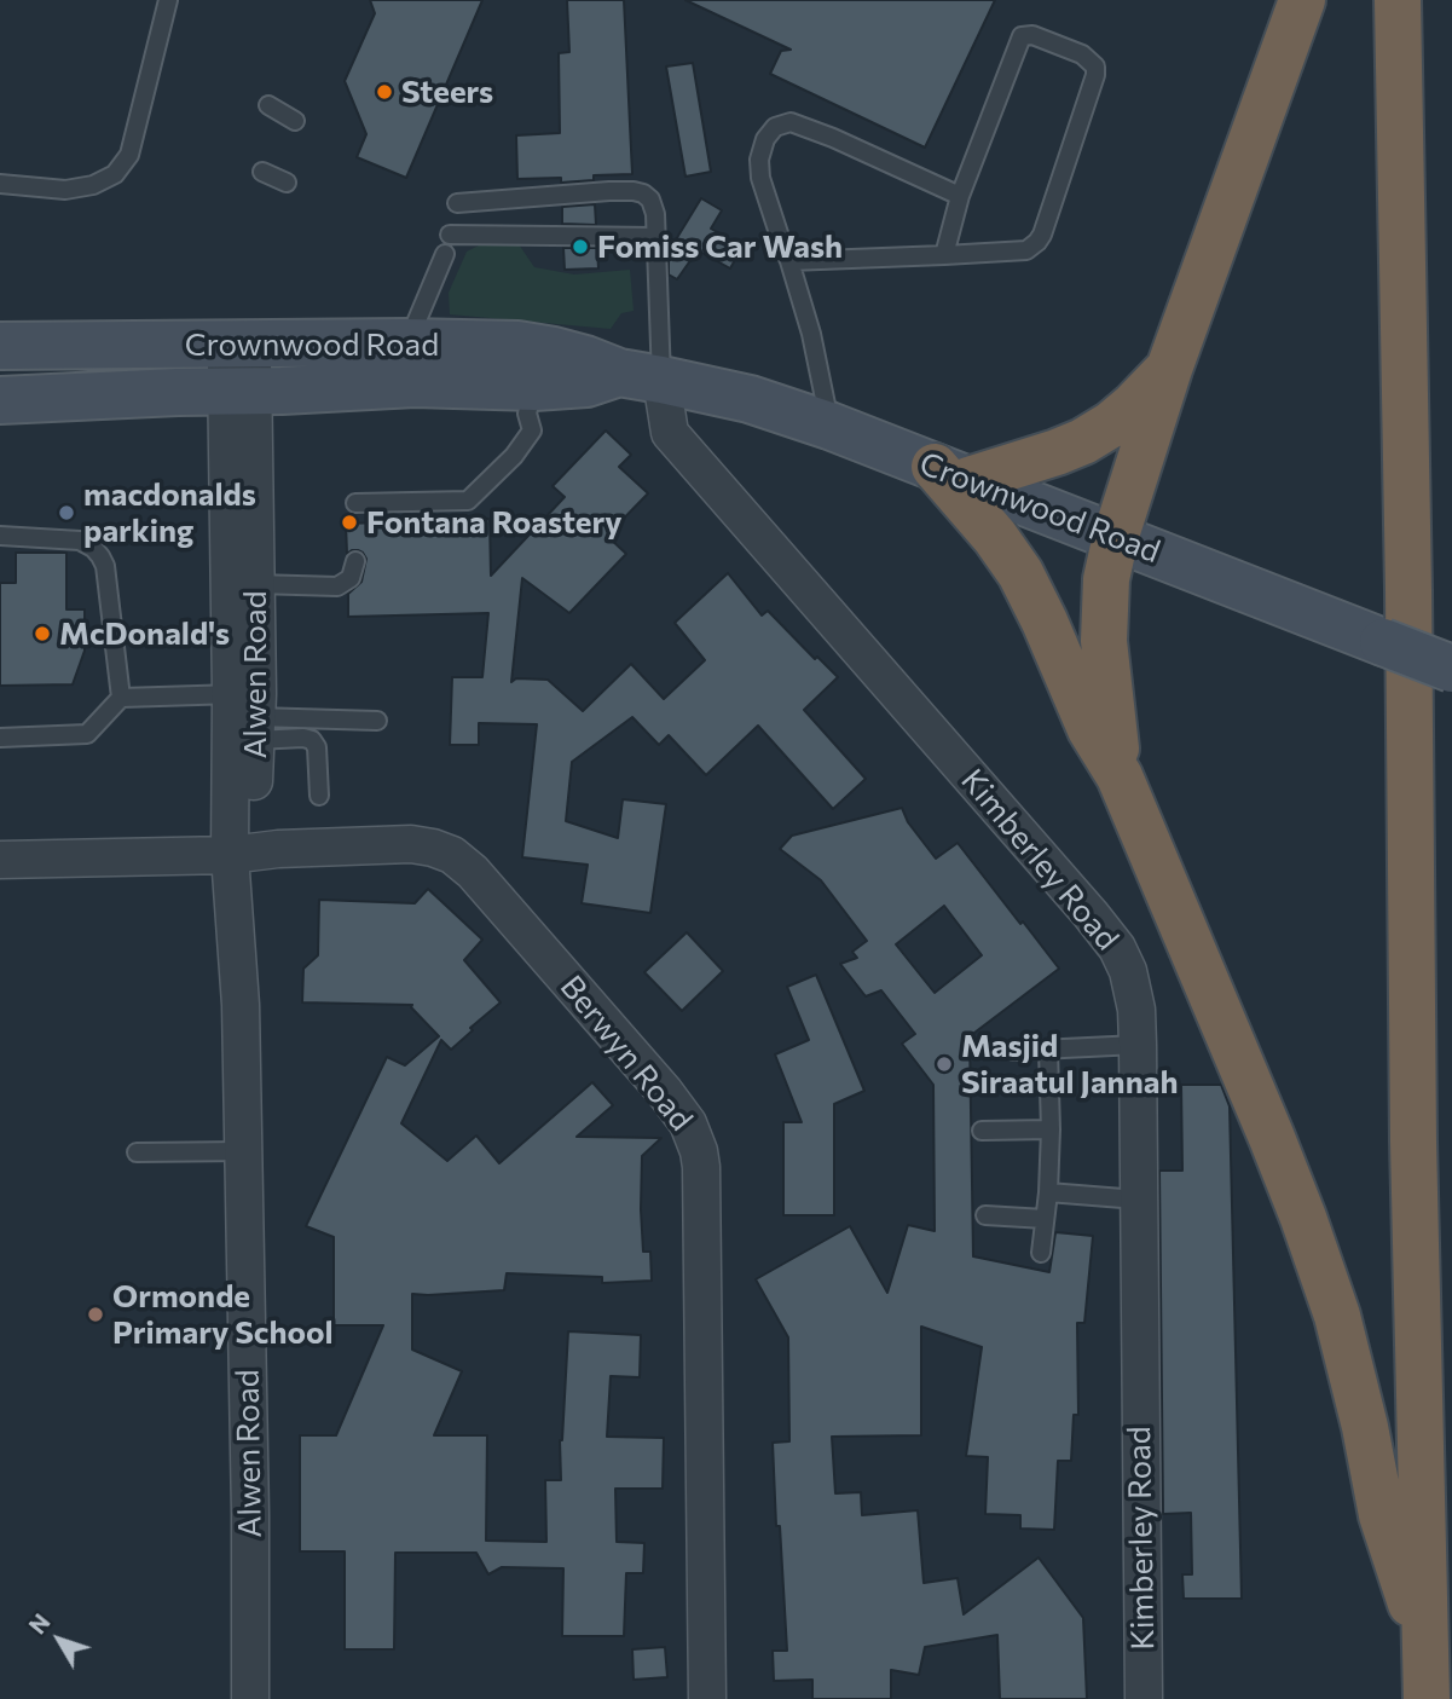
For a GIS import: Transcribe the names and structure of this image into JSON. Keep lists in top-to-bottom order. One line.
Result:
{"streets":{"main road":["Crownwood Road"],"street":["Alwen Road","Kimberley Road","Berwyn Road"]},"crossings":[["Crownwood Road","Alwen Road"],["Crownwood Road","Kimberley Road"],["Alwen Road","Berwyn Road"]],"places":["Steers","Fomiss Car Wash","macdonalds parking","Fontana Roastery","McDonald's","Masjid Siraatul Jannah","Ormonde Primary School"],"north":"top left"}
